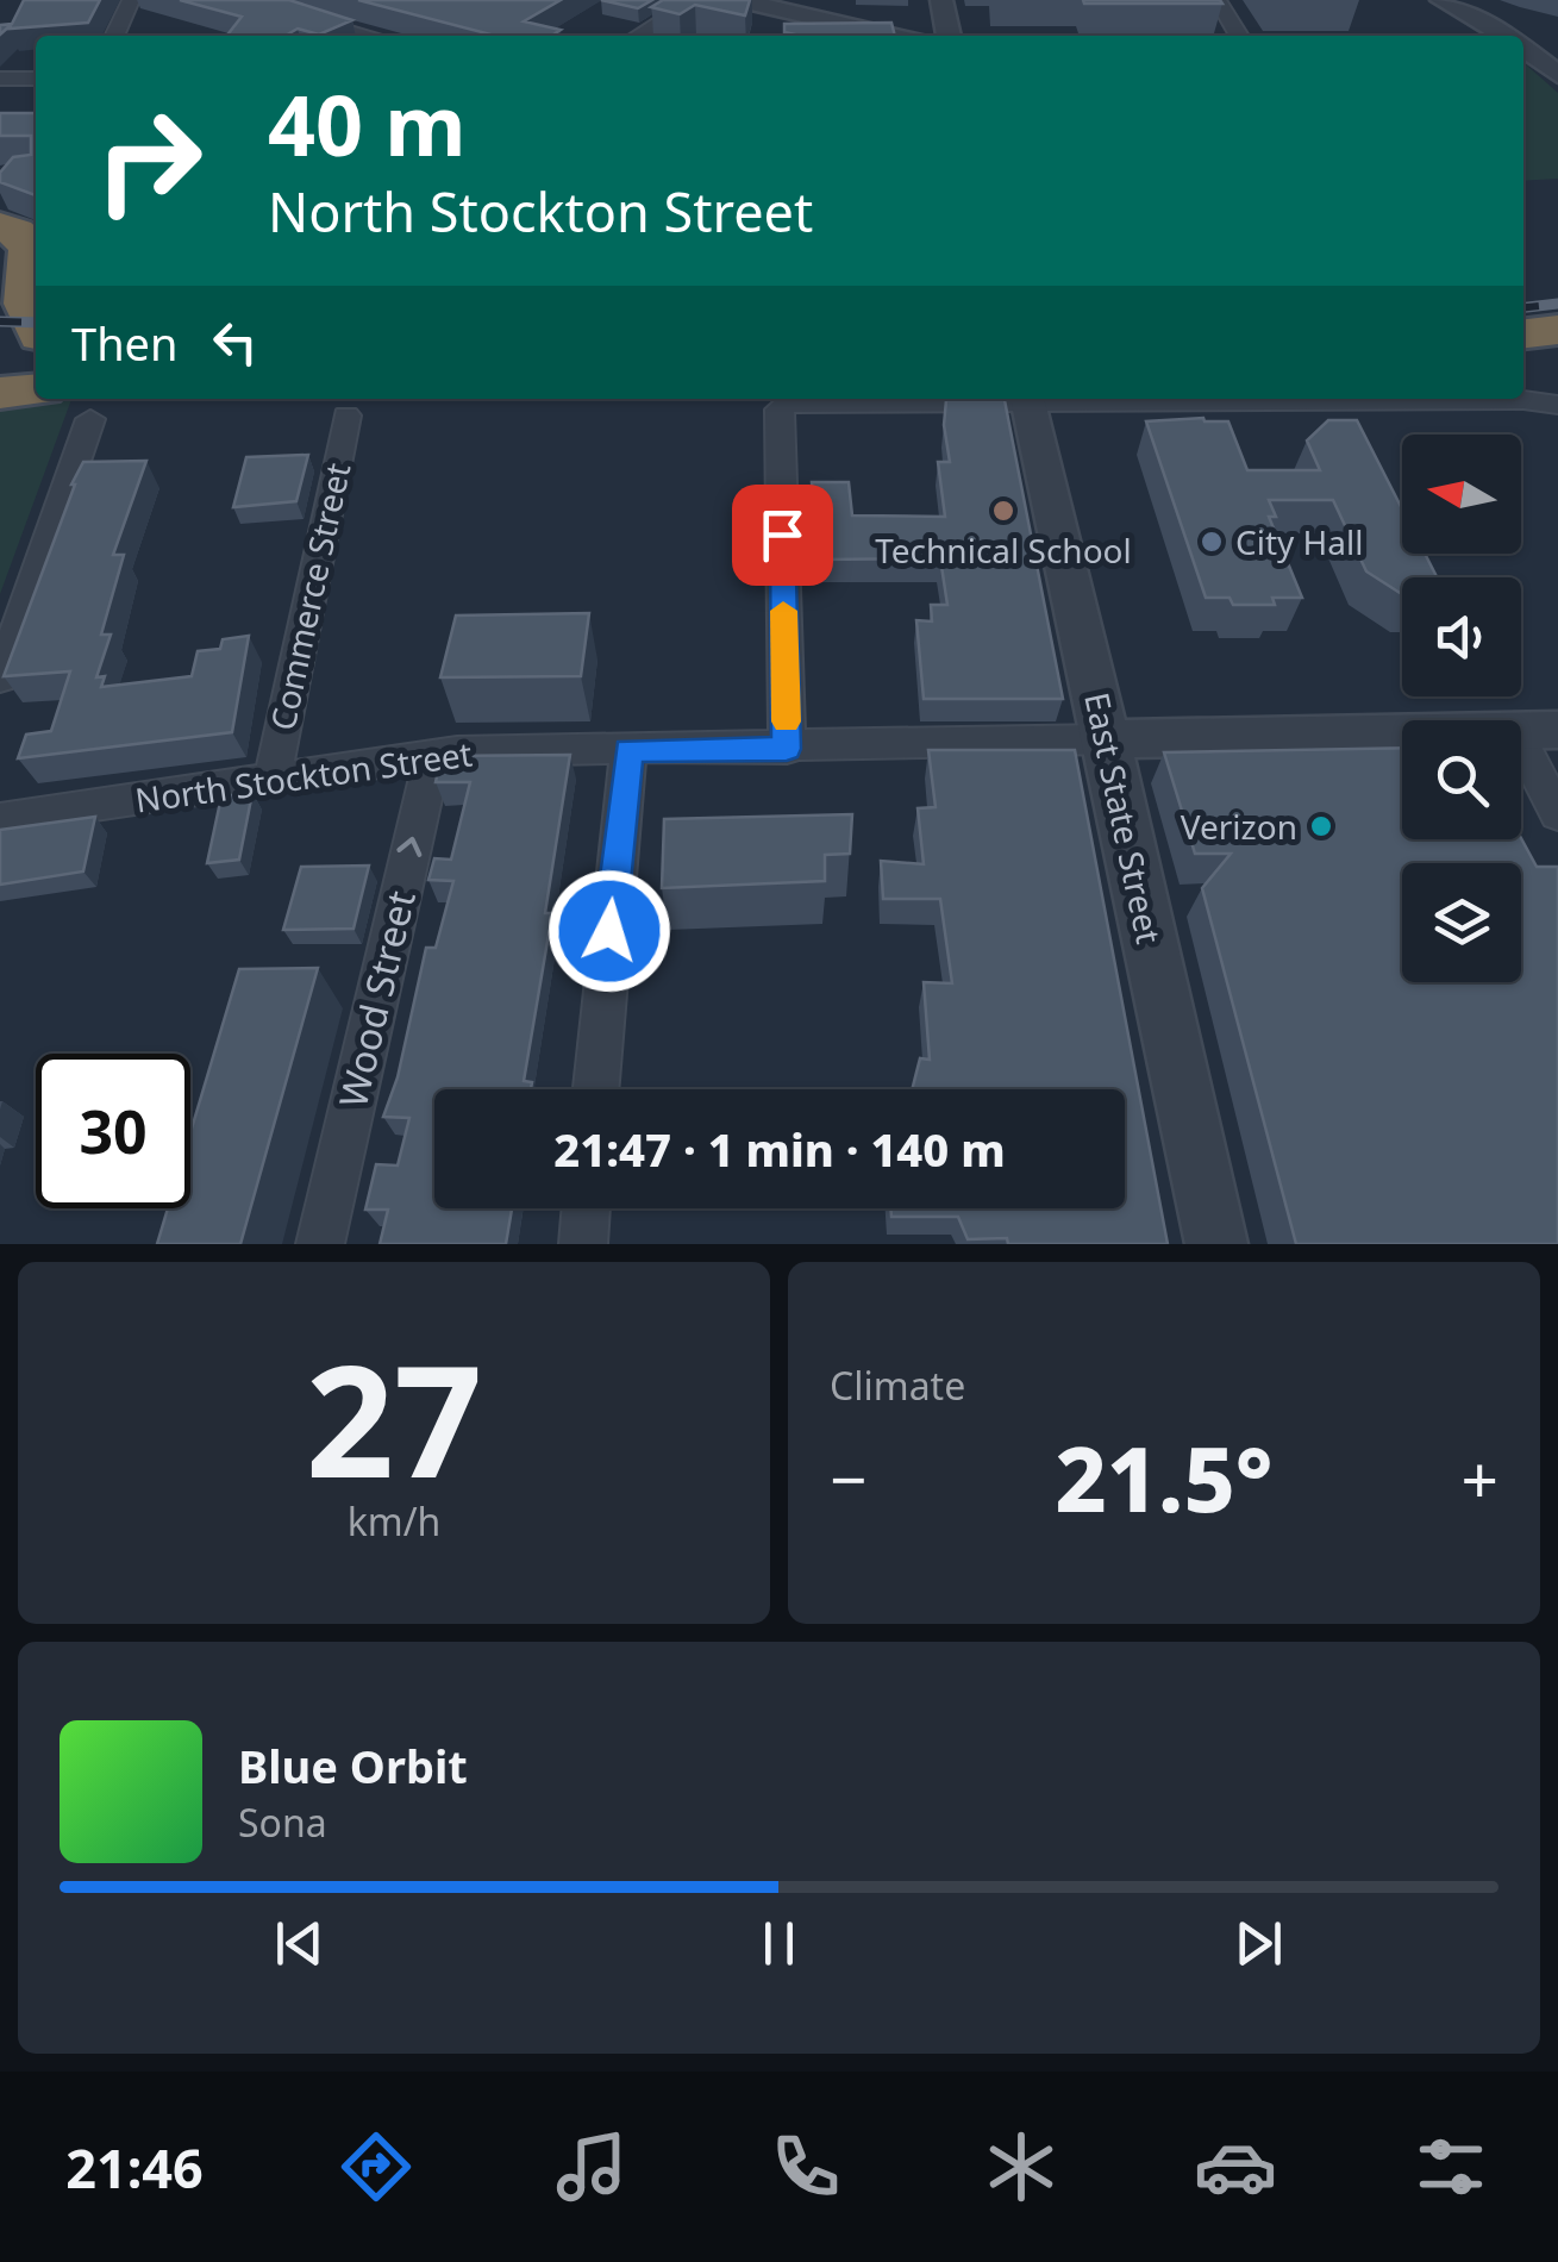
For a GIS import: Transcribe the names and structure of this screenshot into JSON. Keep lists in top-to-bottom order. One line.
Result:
{"streets":{"street":["Commerce Street","North Stockton Street","East State Street","Wood Street"]},"crossings":[["Commerce Street","North Stockton Street"],["North Stockton Street","East State Street"],["North Stockton Street","Wood Street"]],"places":["Technical School","City Hall","Verizon"],"north":"left","page":{"turn":["40 m","North Stockton Street"],"then":"Then","limit":"30","trip":"21:47 · 1 min · 140 m","tile":[["27","km/h"],"Climate"],"heat":["−","21.5°","+"],"song":["Blue Orbit","Sona"],"tabs":"21:46"}}
